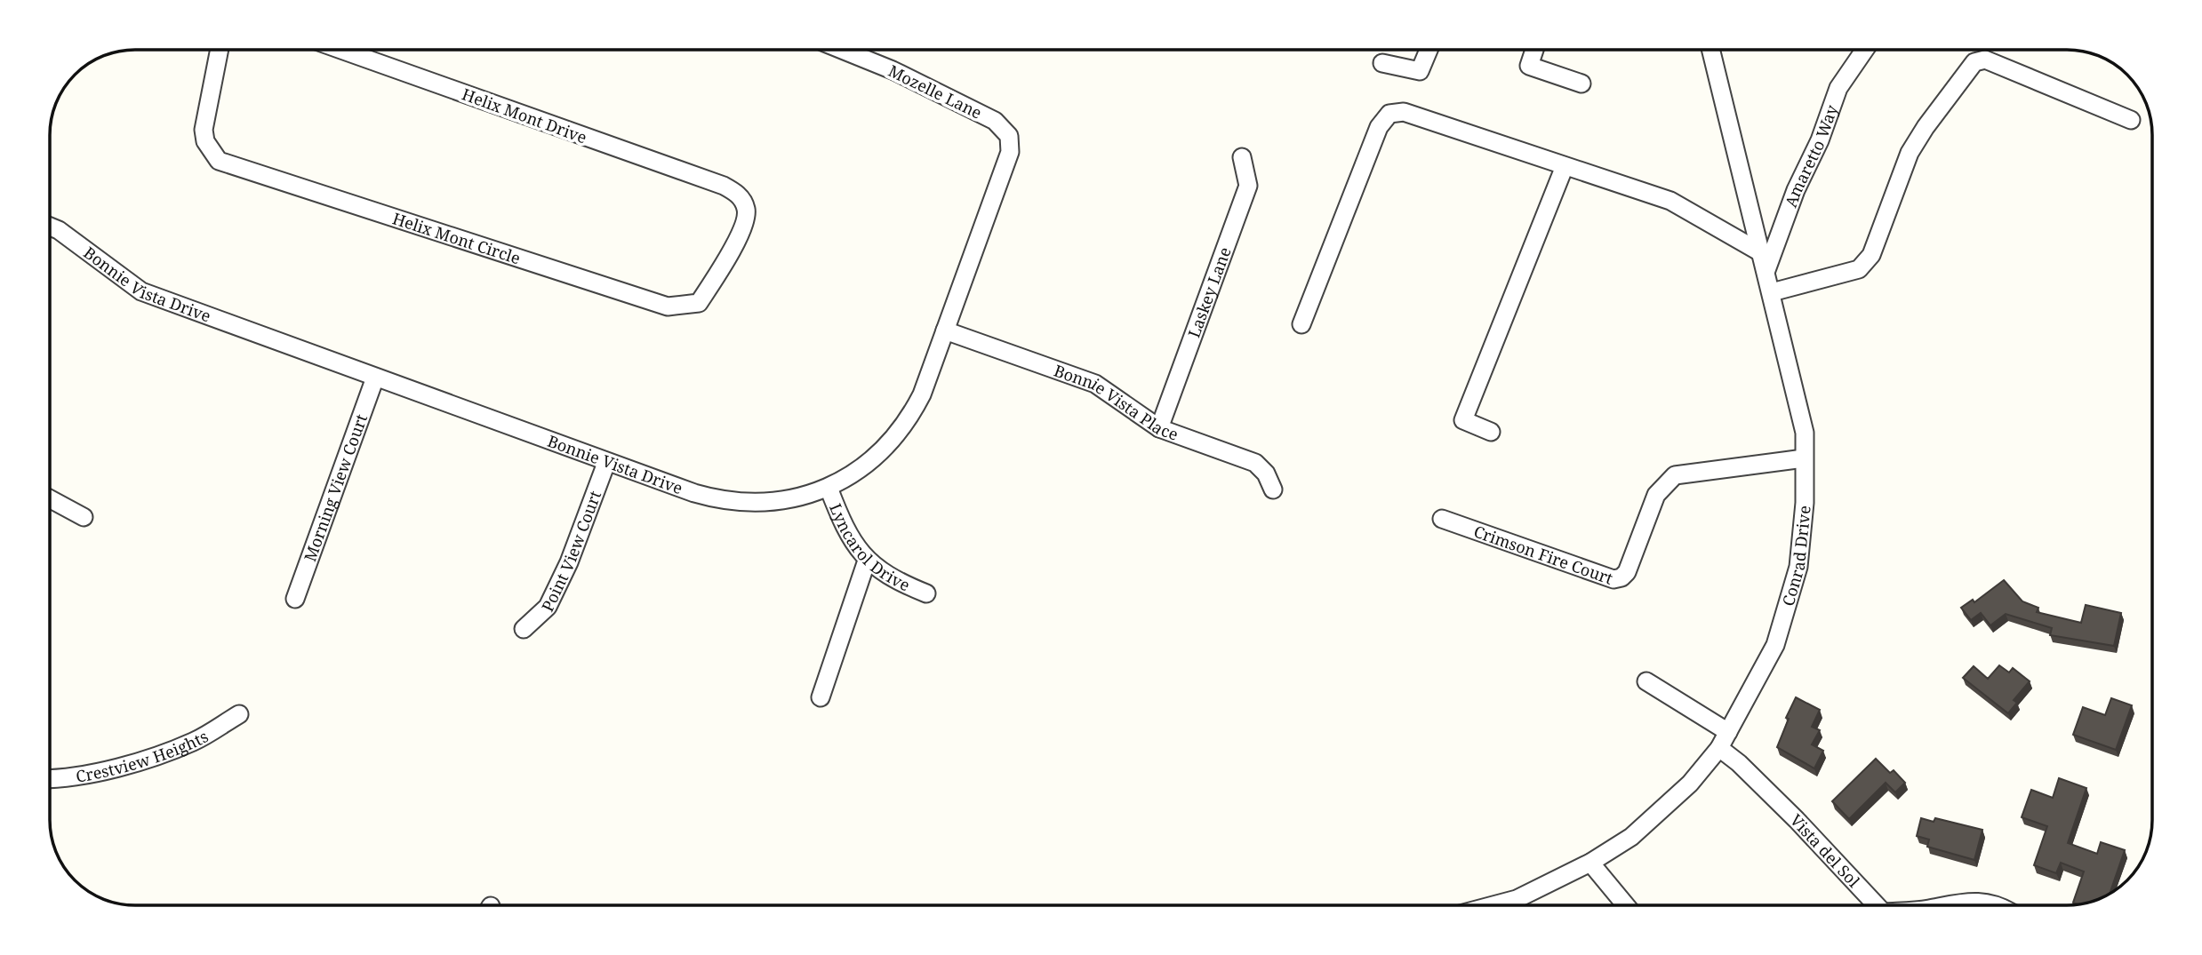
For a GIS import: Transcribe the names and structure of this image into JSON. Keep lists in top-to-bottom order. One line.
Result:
{"streets":{"street":["Mozelle Lane","Helix Mont Drive","Amaretto Way","Helix Mont Circle","Bonnie Vista Drive","Laskey Lane","Bonnie Vista Place","Morning View Court","Lyncarol Drive","Point View Court","Crimson Fire Court","Conrad Drive","Crestview Heights","Vista del Sol"]},"crossings":[["Mozelle Lane","Bonnie Vista Drive"],["Helix Mont Drive","Helix Mont Circle"],["Amaretto Way","Conrad Drive"],["Bonnie Vista Drive","Bonnie Vista Place"],["Bonnie Vista Drive","Morning View Court"],["Bonnie Vista Drive","Lyncarol Drive"],["Bonnie Vista Drive","Point View Court"],["Laskey Lane","Bonnie Vista Place"],["Crimson Fire Court","Conrad Drive"],["Conrad Drive","Vista del Sol"]]}
